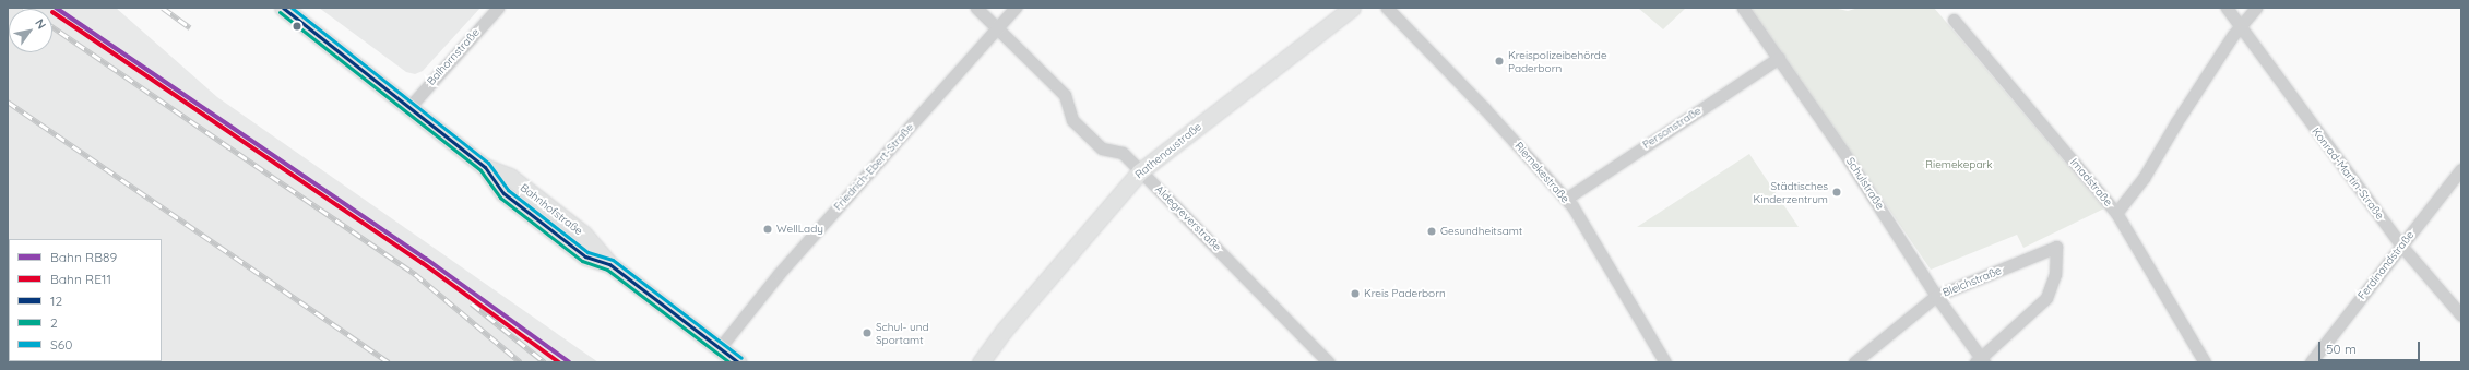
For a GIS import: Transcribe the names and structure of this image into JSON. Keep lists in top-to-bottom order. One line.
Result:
{"streets":{"main road":["Rathenaustraße","Bahnhofstraße"],"street":["Balhornstraße","Personstraße","Friedrich-Ebert-Straße","Riemekestraße","Konrad-Martin-Straße","Imadstraße","Schulstraße","Aldegreverstraße","Ferdinandstraße","Bleichstraße"]},"crossings":[["Balhornstraße","Bahnhofstraße"],["Personstraße","Riemekestraße"],["Personstraße","Schulstraße"],["Rathenaustraße","Aldegreverstraße"],["Friedrich-Ebert-Straße","Bahnhofstraße"],["Friedrich-Ebert-Straße","Aldegreverstraße"],["Konrad-Martin-Straße","Ferdinandstraße"],["Schulstraße","Bleichstraße"]],"parks":["Riemekepark"],"places":["Kreispolizeibehörde Paderborn","Städtisches Kinderzentrum","WellLady","Gesundheitsamt","Kreis Paderborn","Schul- und Sportamt"],"lines":["rail line RB89","transit line 12","transit line S60","rail line RE11","transit line 2"],"legend":["Bahn RB89","Bahn RE11","12","2","S60"],"scale_bar":"50 m","north":"top right"}
